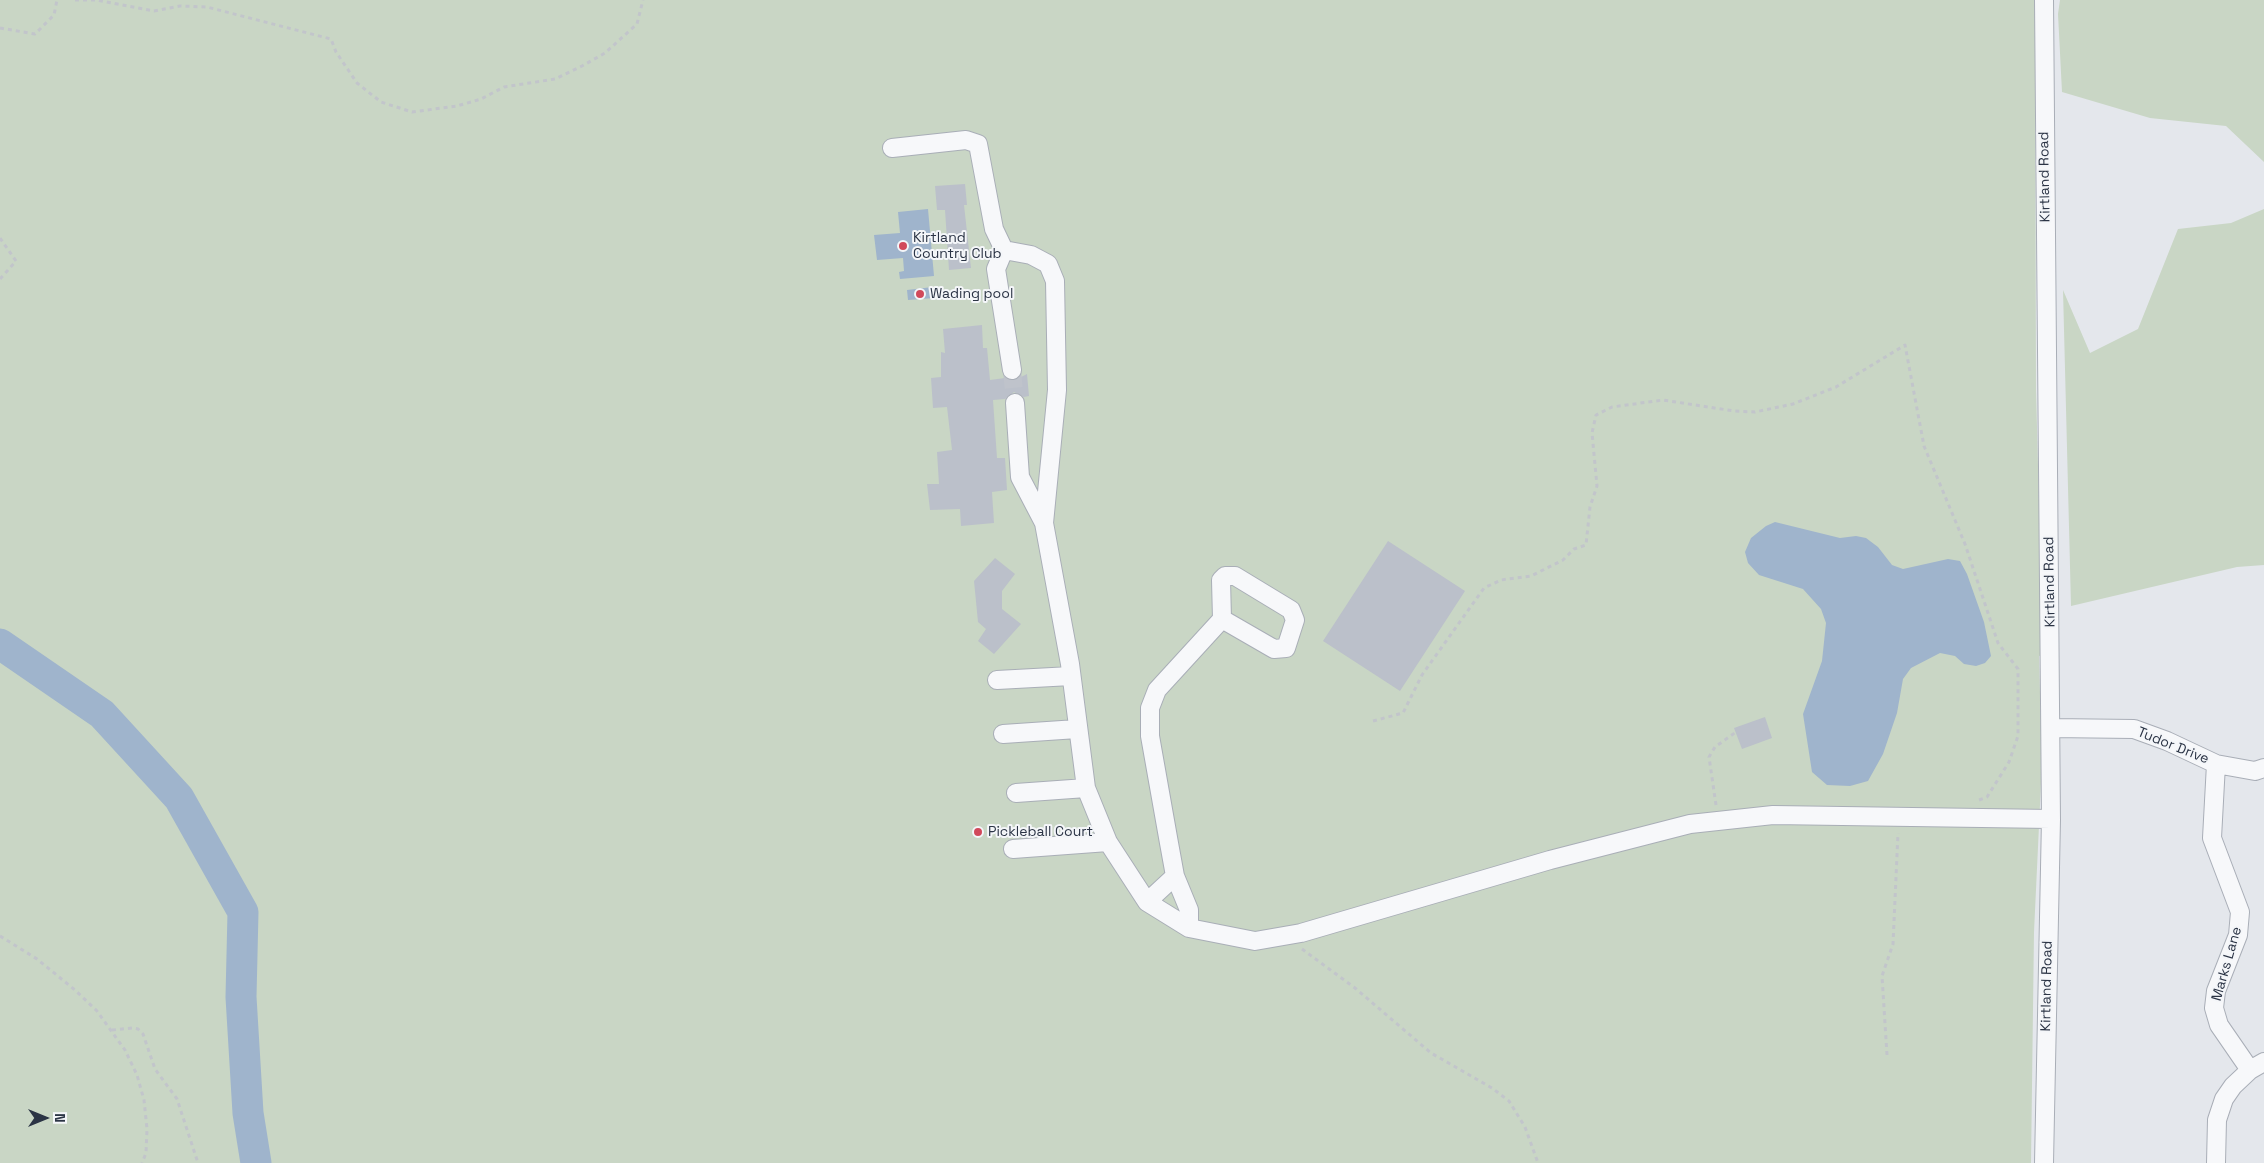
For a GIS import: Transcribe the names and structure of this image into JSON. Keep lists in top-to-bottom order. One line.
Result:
{"streets":{"street":["Kirtland Road","Tudor Drive","Marks Lane"]},"crossings":[["Kirtland Road","Tudor Drive"],["Tudor Drive","Marks Lane"]],"places":["Kirtland Country Club","Wading pool","Pickleball Court"],"north":"right"}
